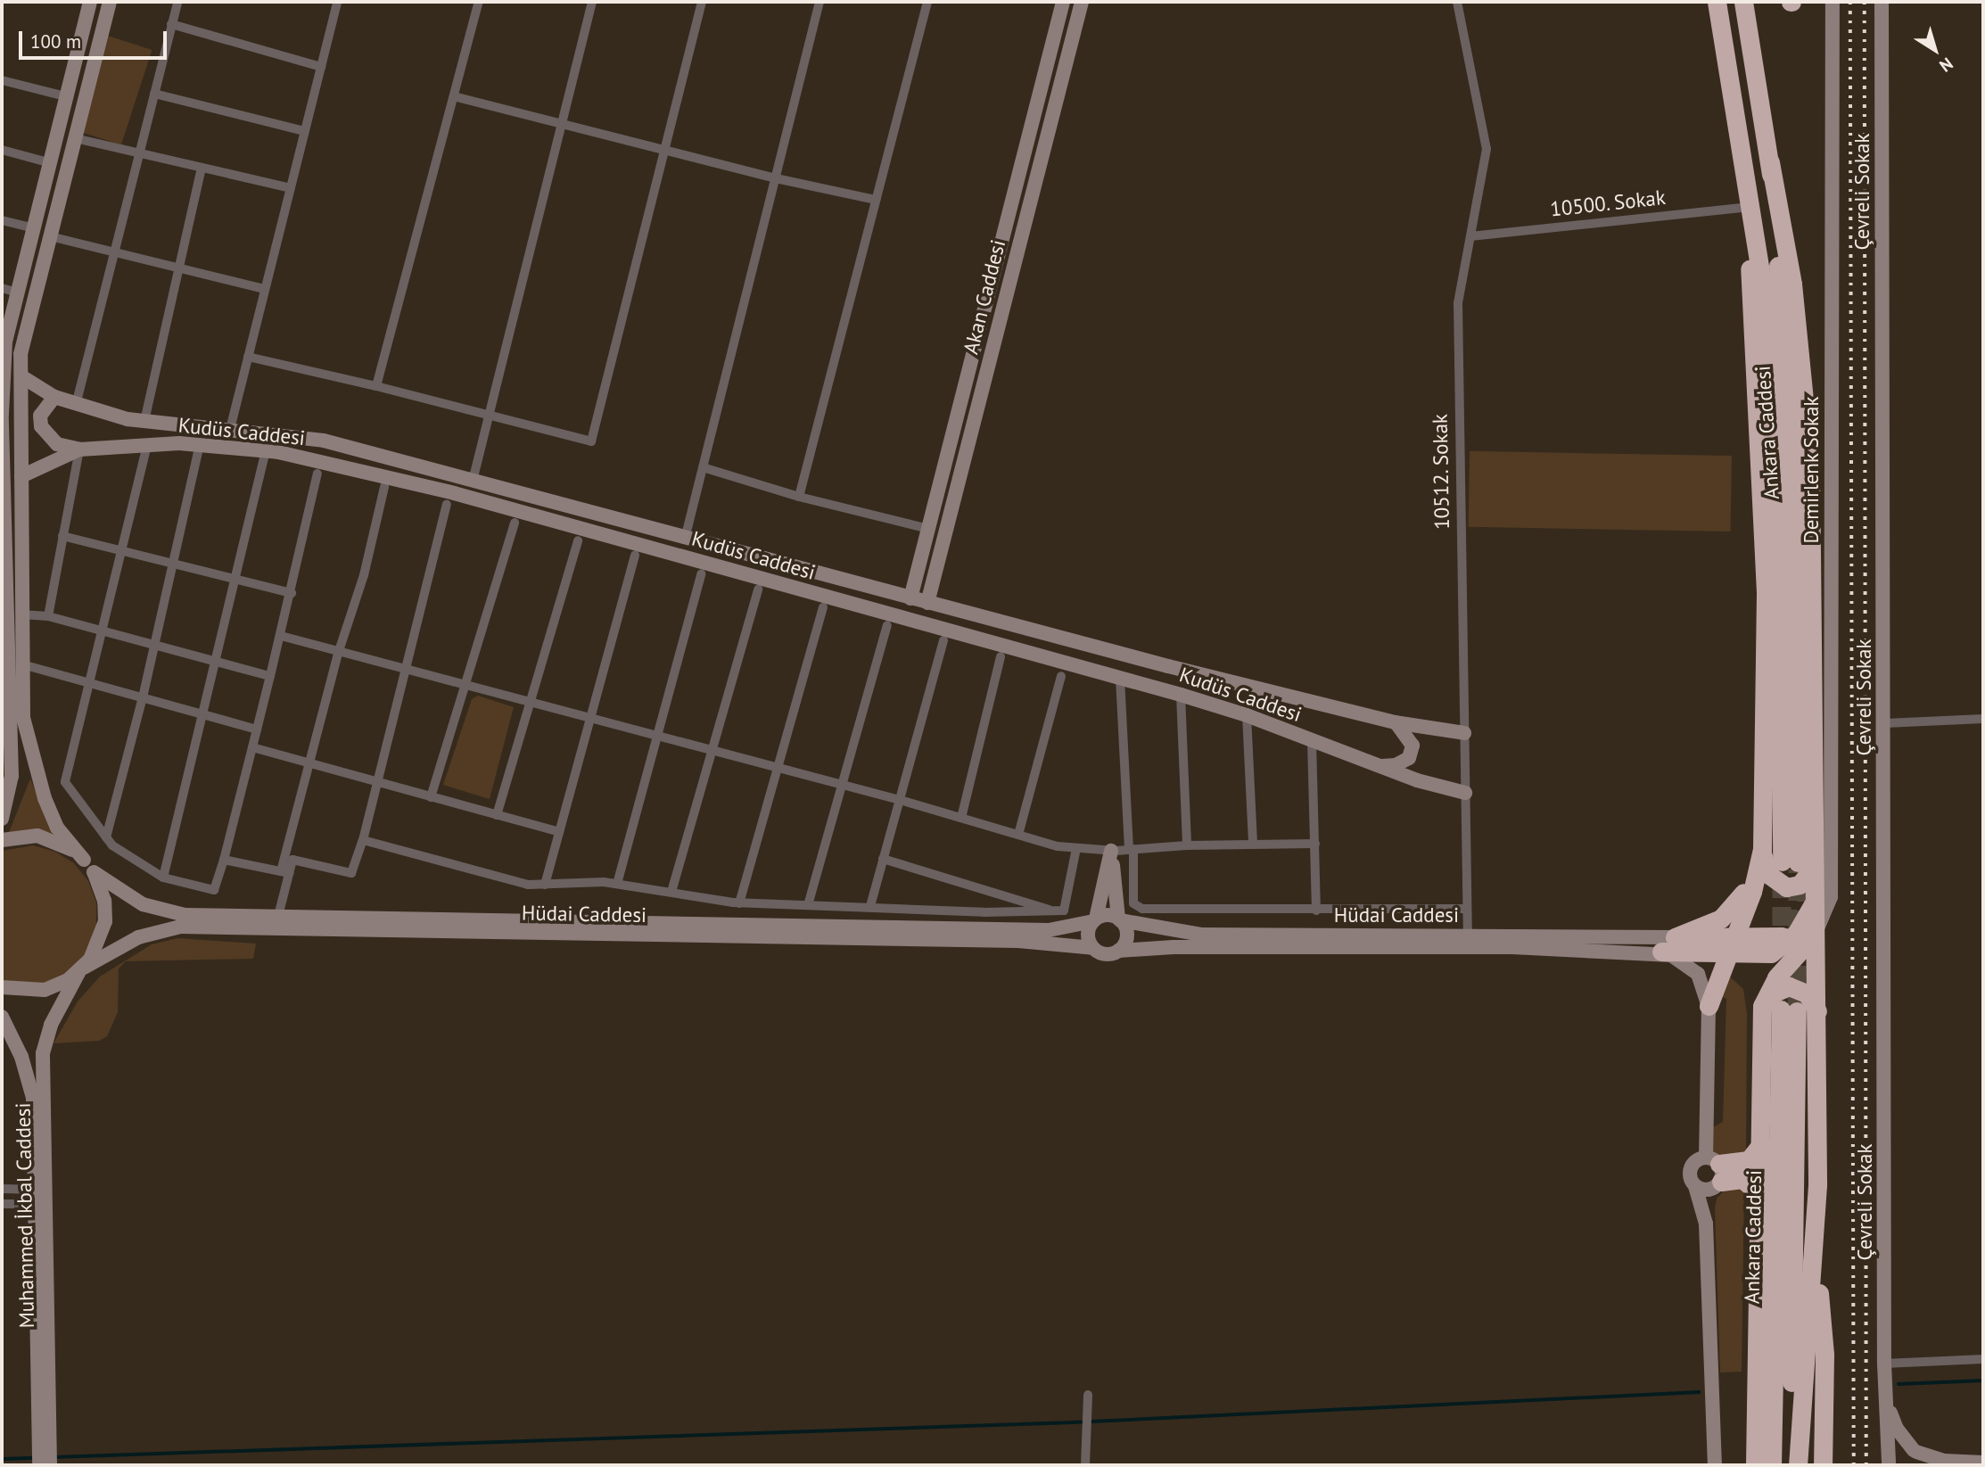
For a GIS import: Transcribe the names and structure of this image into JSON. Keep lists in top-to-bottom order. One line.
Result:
{"streets":{"highway":["Ankara Caddesi"],"street":["Çevreli Sokak","10500. Sokak","Akan Caddesi","Kudüs Caddesi","Demirlenk Sokak","10512. Sokak","Hüdai Caddesi","Muhammed İkbal Caddesi"]},"crossings":[["10500. Sokak","Ankara Caddesi"],["10500. Sokak","10512. Sokak"],["Akan Caddesi","Kudüs Caddesi"],["Kudüs Caddesi","10512. Sokak"],["10512. Sokak","Hüdai Caddesi"],["Hüdai Caddesi","Muhammed İkbal Caddesi"]],"scale_bar":"100 m","north":"bottom right"}
